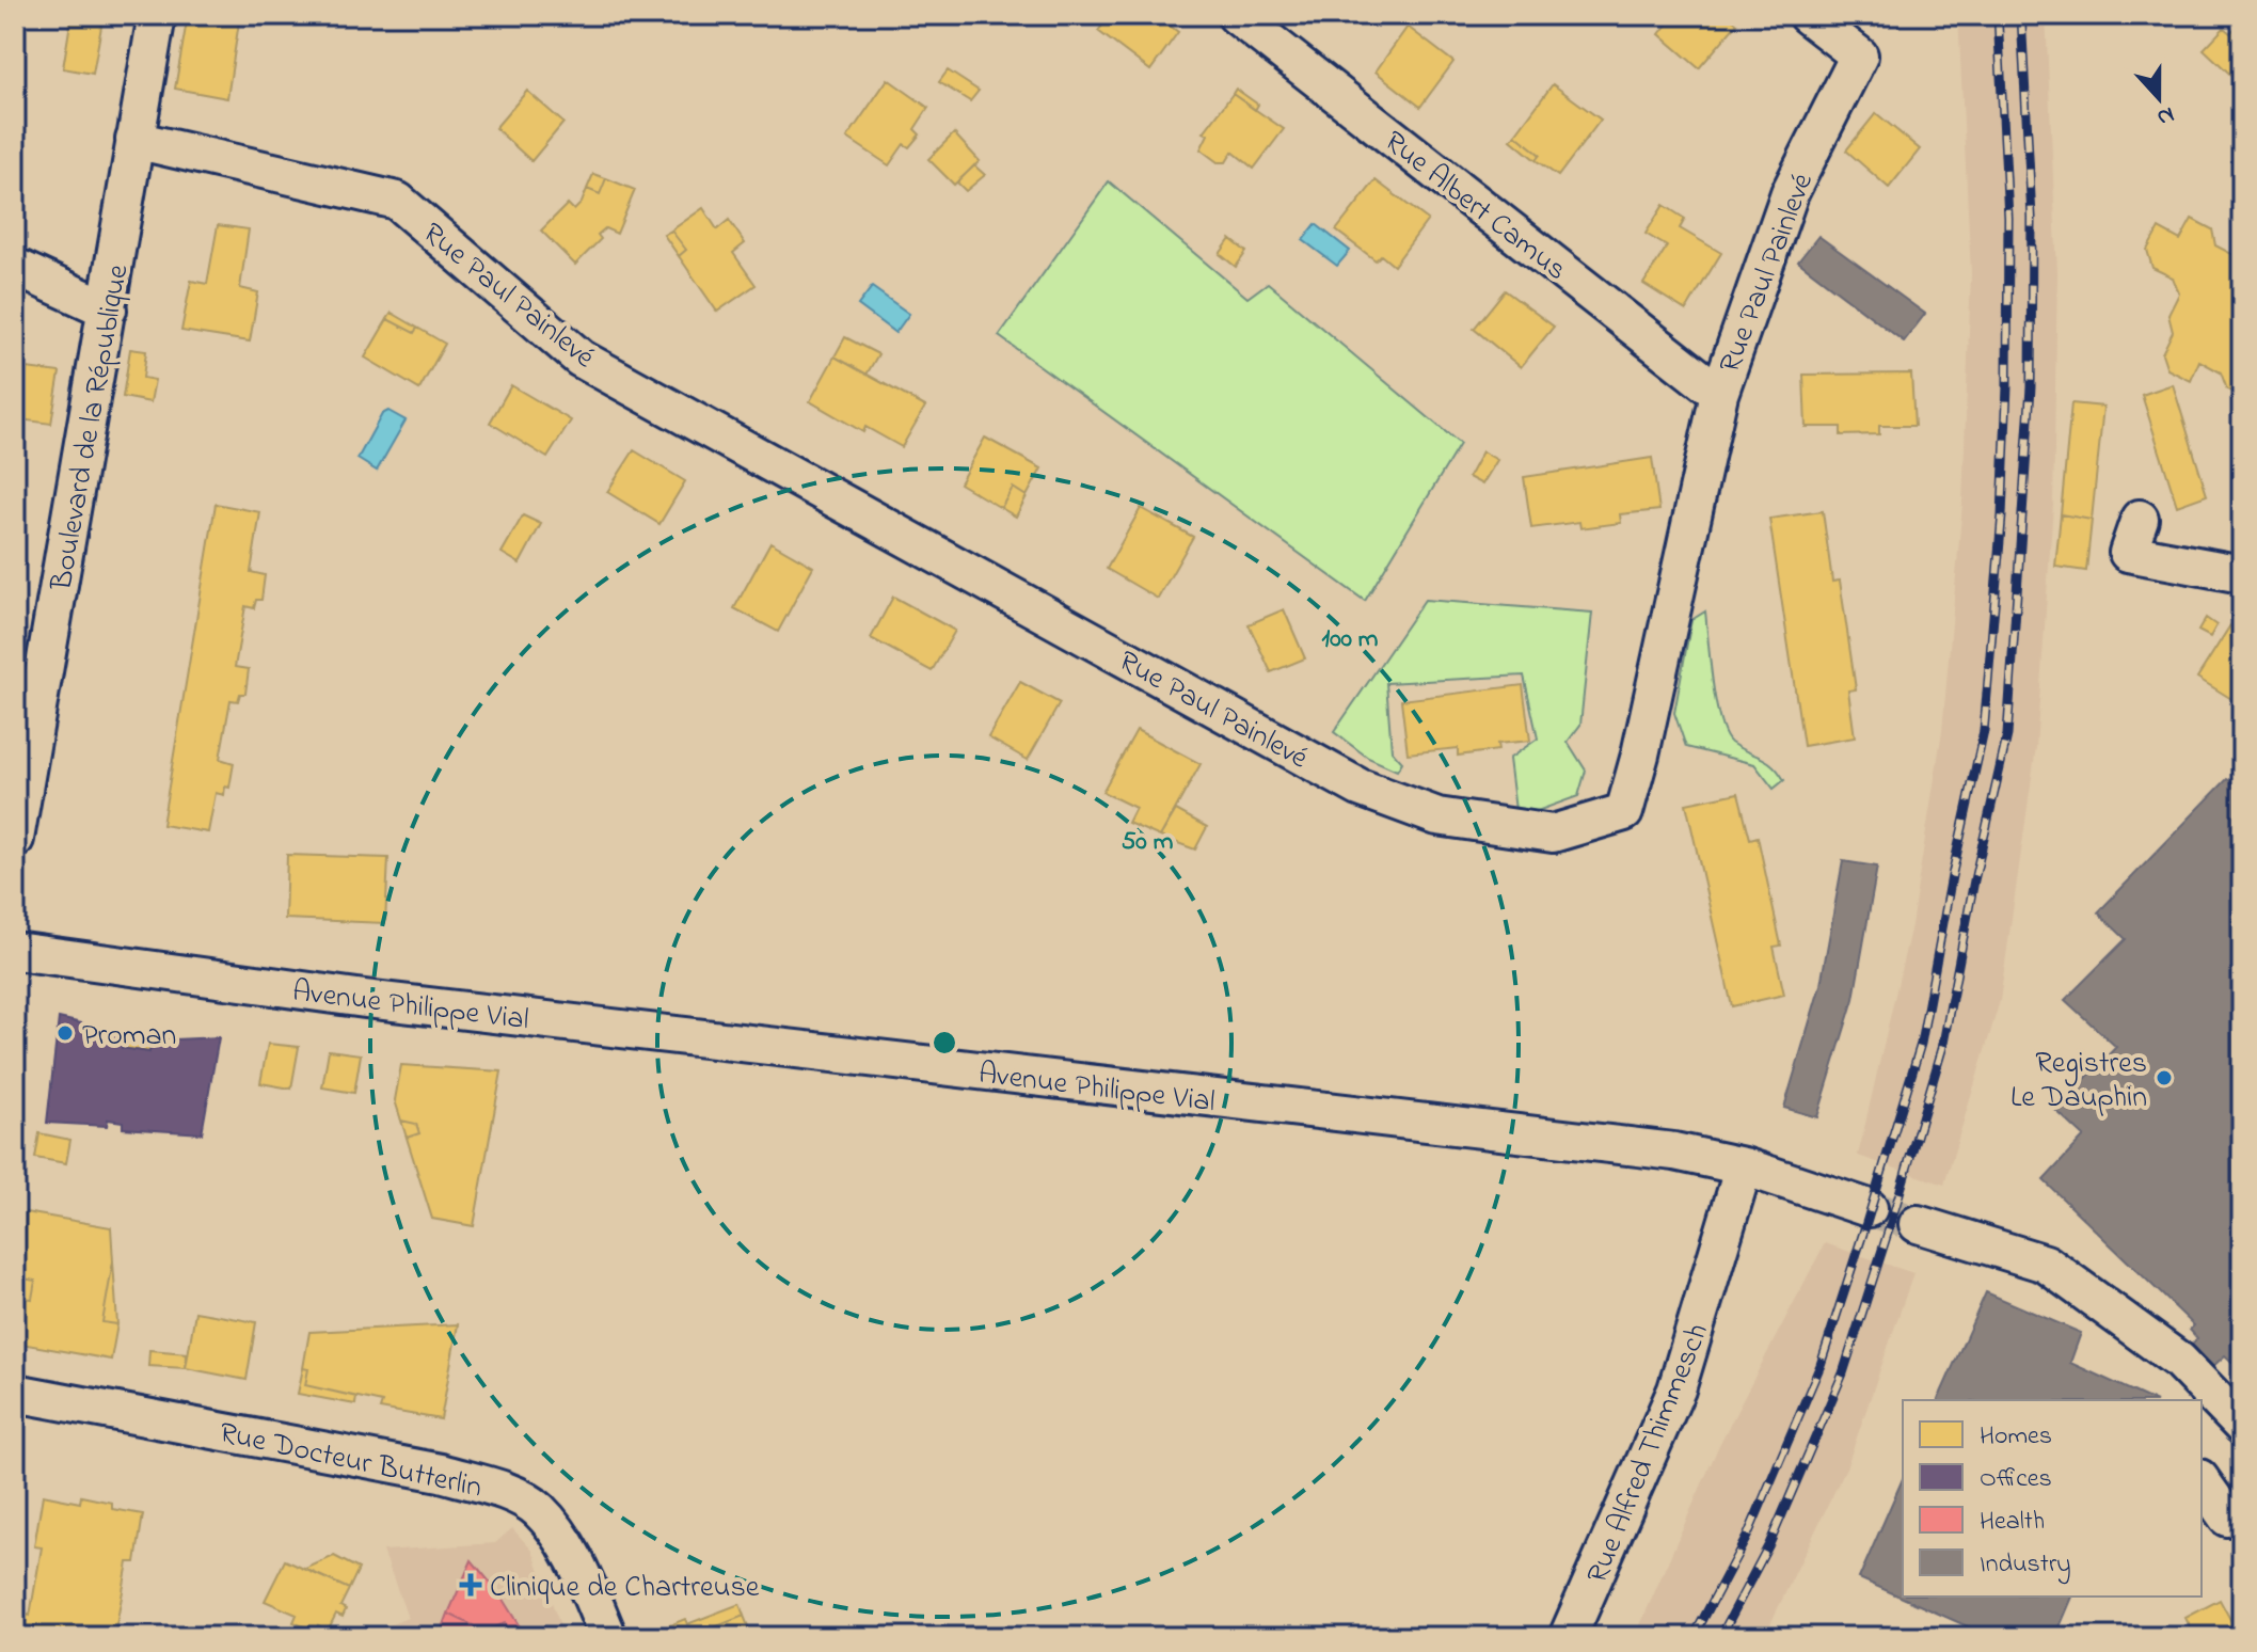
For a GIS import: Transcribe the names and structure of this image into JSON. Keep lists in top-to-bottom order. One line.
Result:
{"streets":{"street":["Rue Albert Camus","Rue Paul Painlevé","Boulevard de la République","Avenue Philippe Vial","Rue Alfred Thimmesch","Rue Docteur Butterlin"]},"crossings":[["Rue Albert Camus","Rue Paul Painlevé"],["Rue Paul Painlevé","Boulevard de la République"],["Avenue Philippe Vial","Rue Alfred Thimmesch"]],"places":{"other":["Proman","Registres Le Dauphin"],"health":["Clinique de Chartreuse"]},"legend":["Homes","Offices","Health","Industry"],"north":"bottom","rings":["100 m","50 m"]}
